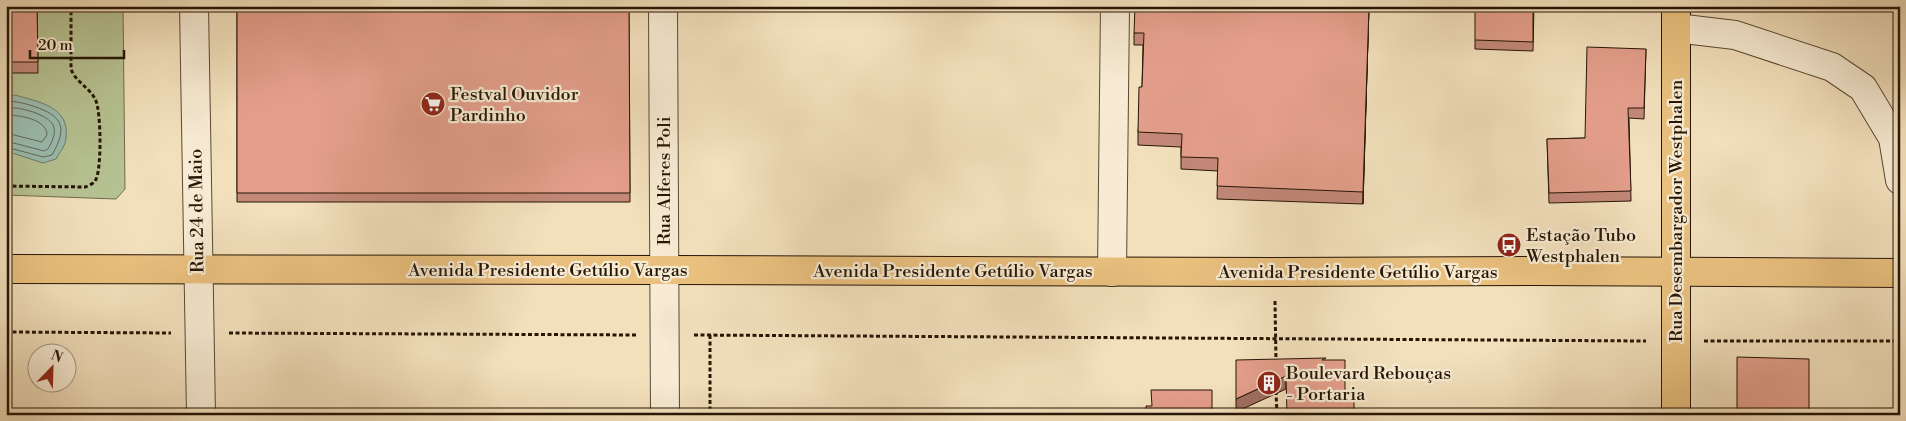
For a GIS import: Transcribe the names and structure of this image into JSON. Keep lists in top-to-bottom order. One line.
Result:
{"streets":{"main road":["Rua Desembargador Westphalen","Avenida Presidente Getúlio Vargas"],"street":["Rua Alferes Poli","Rua 24 de Maio"]},"crossings":[["Rua Alferes Poli","Avenida Presidente Getúlio Vargas"],["Rua 24 de Maio","Avenida Presidente Getúlio Vargas"],["Rua Desembargador Westphalen","Avenida Presidente Getúlio Vargas"]],"places":{"supermarket":["Festval Ouvidor Pardinho"],"bus stop":["Estação Tubo Westphalen"],"building":["Boulevard Rebouças - Portaria"]},"scale_bar":"20 m","north":"top right"}
